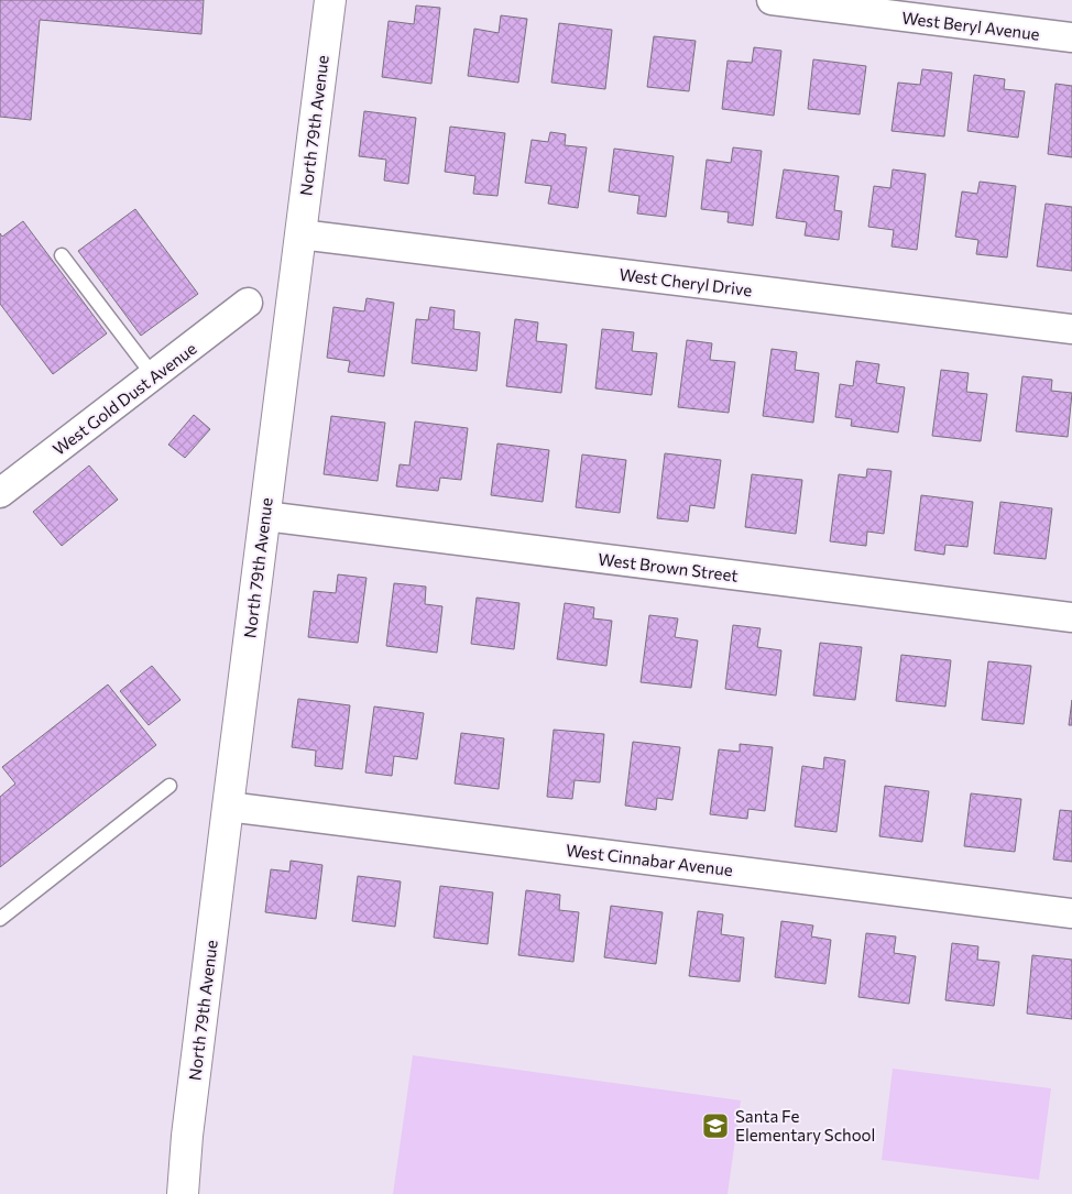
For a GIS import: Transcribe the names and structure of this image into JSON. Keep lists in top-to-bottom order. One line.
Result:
{"streets":{"street":["West Beryl Avenue","North 79th Avenue","West Cheryl Drive","West Gold Dust Avenue","West Brown Street","West Cinnabar Avenue"]},"crossings":[["North 79th Avenue","West Cheryl Drive"],["North 79th Avenue","West Brown Street"],["North 79th Avenue","West Cinnabar Avenue"]],"places":{"school or university":["Santa Fe Elementary School"]}}
